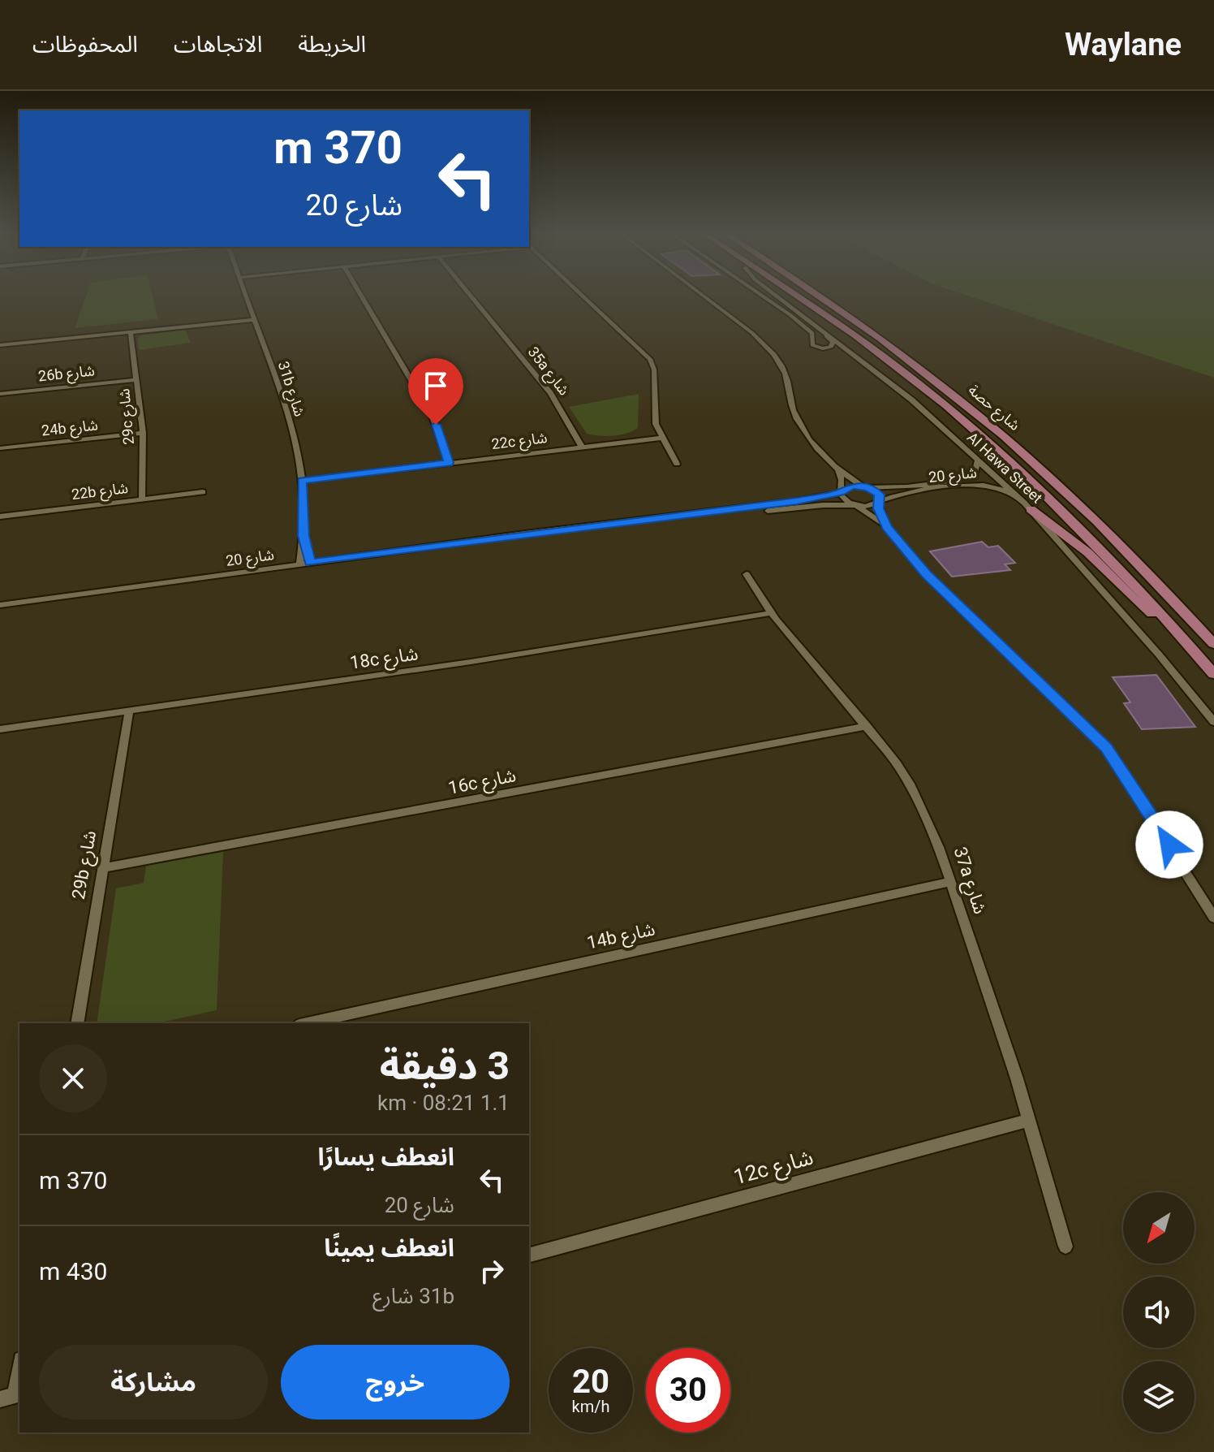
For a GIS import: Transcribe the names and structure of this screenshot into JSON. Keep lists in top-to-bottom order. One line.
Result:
{"streets":{"main road":["شارع حصة"],"street":["35a شارع","26b شارع","31b شارع","29c شارع","24b شارع","22c شارع","Al Hawa Street","شارع 20","22b شارع","18c شارع","16c شارع","29b شارع","37a شارع","14b شارع","12c شارع"]},"crossings":[["35a شارع","22c شارع"],["26b شارع","29c شارع"],["31b شارع","22c شارع"],["31b شارع","شارع 20"],["29c شارع","24b شارع"],["29c شارع","22b شارع"],["Al Hawa Street","شارع 20"],["18c شارع","29b شارع"],["18c شارع","37a شارع"],["16c شارع","29b شارع"],["16c شارع","37a شارع"],["37a شارع","14b شارع"],["37a شارع","12c شارع"]],"north":"bottom left","page":{"header":"Waylane","nav":["الخريطة","الاتجاهات","المحفوظات"],"turn":["370 m","شارع 20"],"heading":["3 دقيقة","1.1 km · 08:21"],"list":[{"name":"انعطف يسارًا","note":"شارع 20","value":"370 m"},{"name":"انعطف يمينًا","note":"31b شارع","value":"430 m"}],"buttons":["خروج","مشاركة"],"speed":"20 km/h","limit":"30"}}
